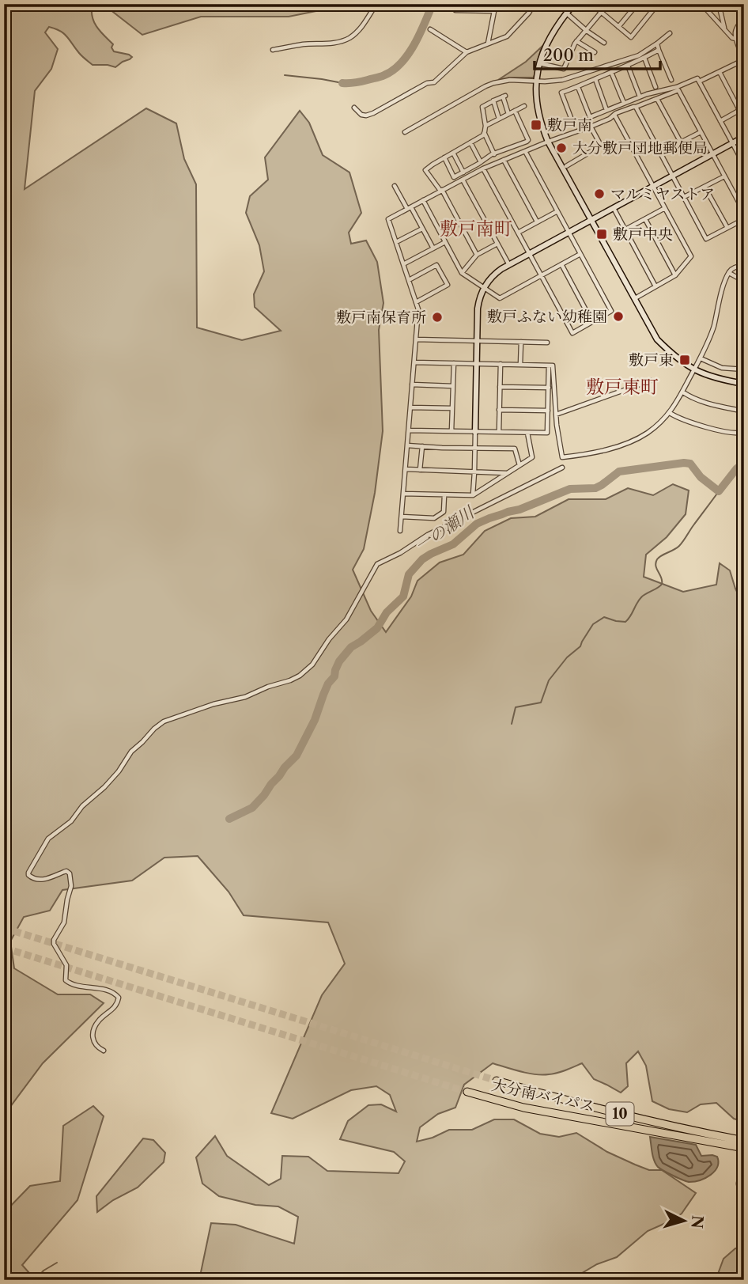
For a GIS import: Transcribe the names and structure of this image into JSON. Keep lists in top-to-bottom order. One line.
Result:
{"streets":{"highway":["大分南バイパス","10"]},"districts":["敷戸南町","敷戸東町"],"water":["一の瀬川"],"places":{"transit":["敷戸南","敷戸中央","敷戸東"],"other":["大分敷戸団地郵便局","マルミヤストア","敷戸ふない幼稚園","敷戸南保育所"]},"scale_bar":"200 m","north":"right"}
